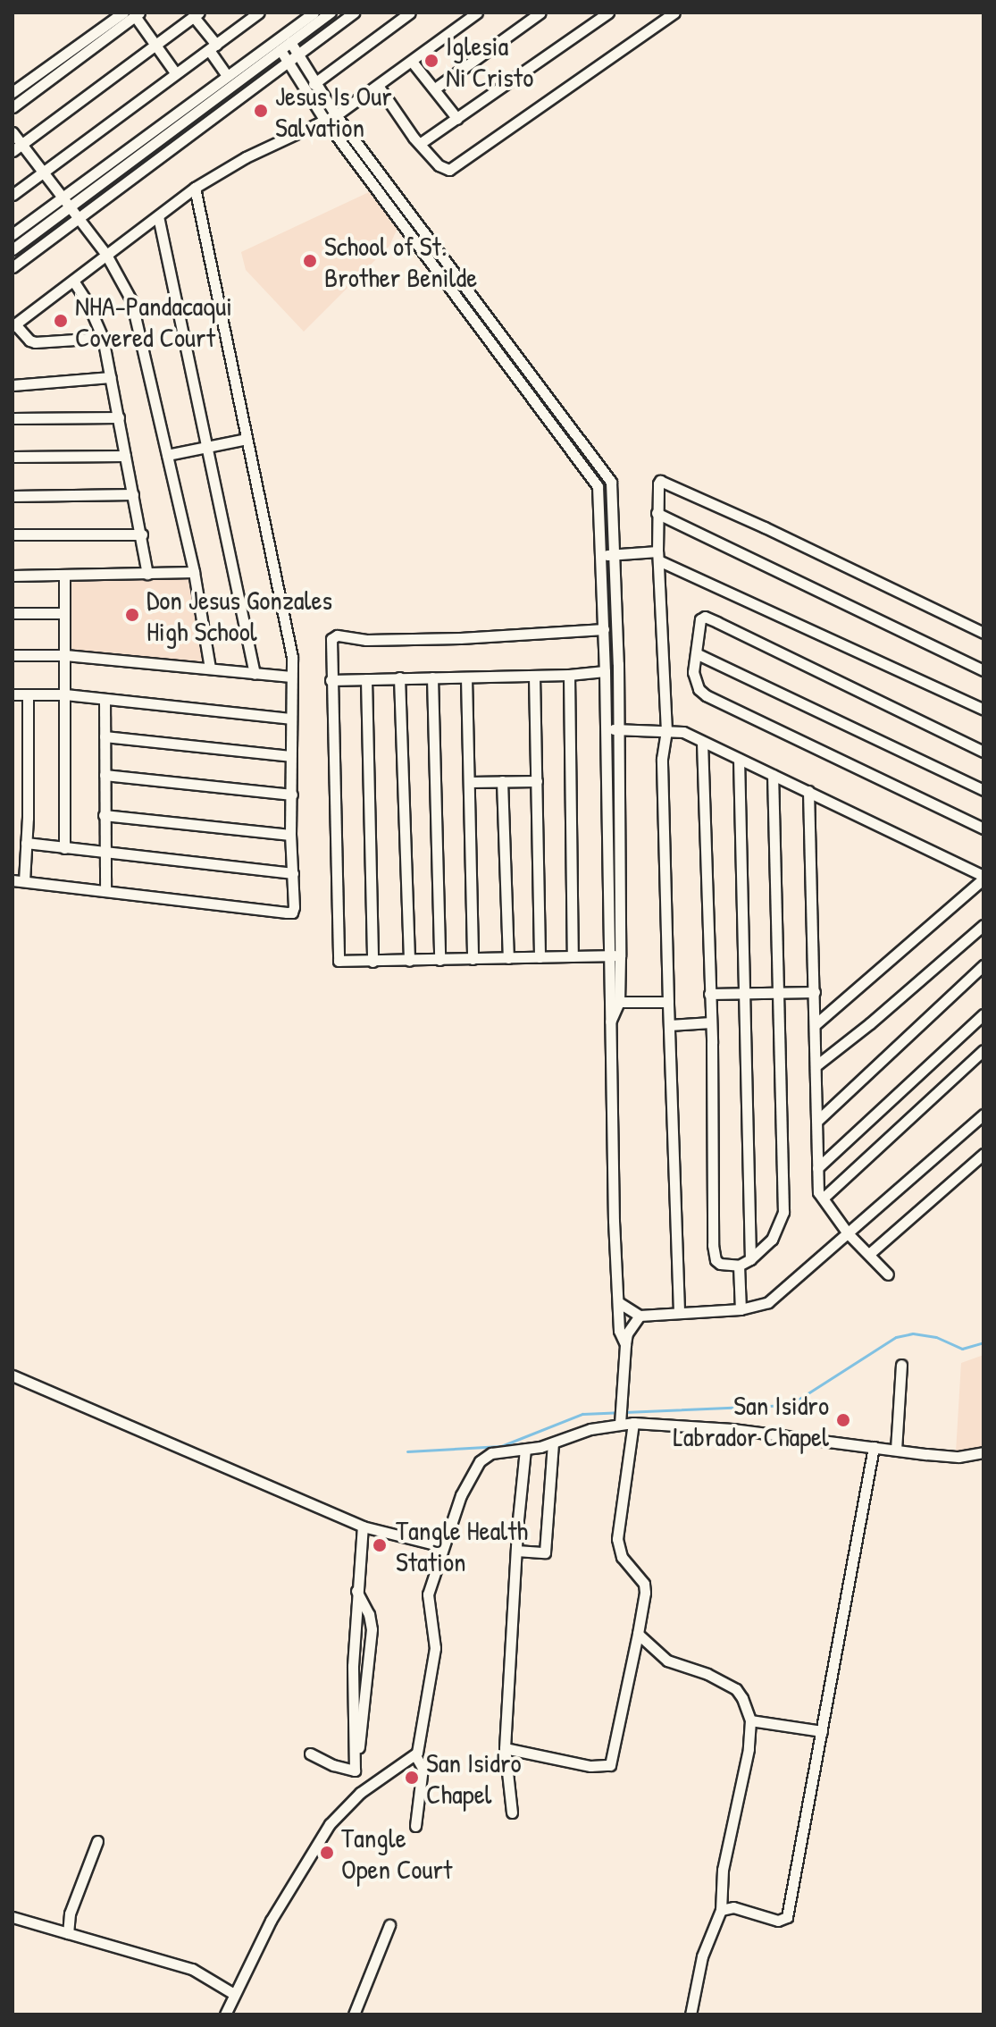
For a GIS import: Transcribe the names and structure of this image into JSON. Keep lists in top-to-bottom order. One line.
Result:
{"places":["Iglesia Ni Cristo","Jesus Is Our Salvation","School of St. Brother Benilde","NHA-Pandacaqui Covered Court","Don Jesus Gonzales High School","San Isidro Labrador Chapel","Tangle Health Station","San Isidro Chapel","Tangle Open Court"]}
